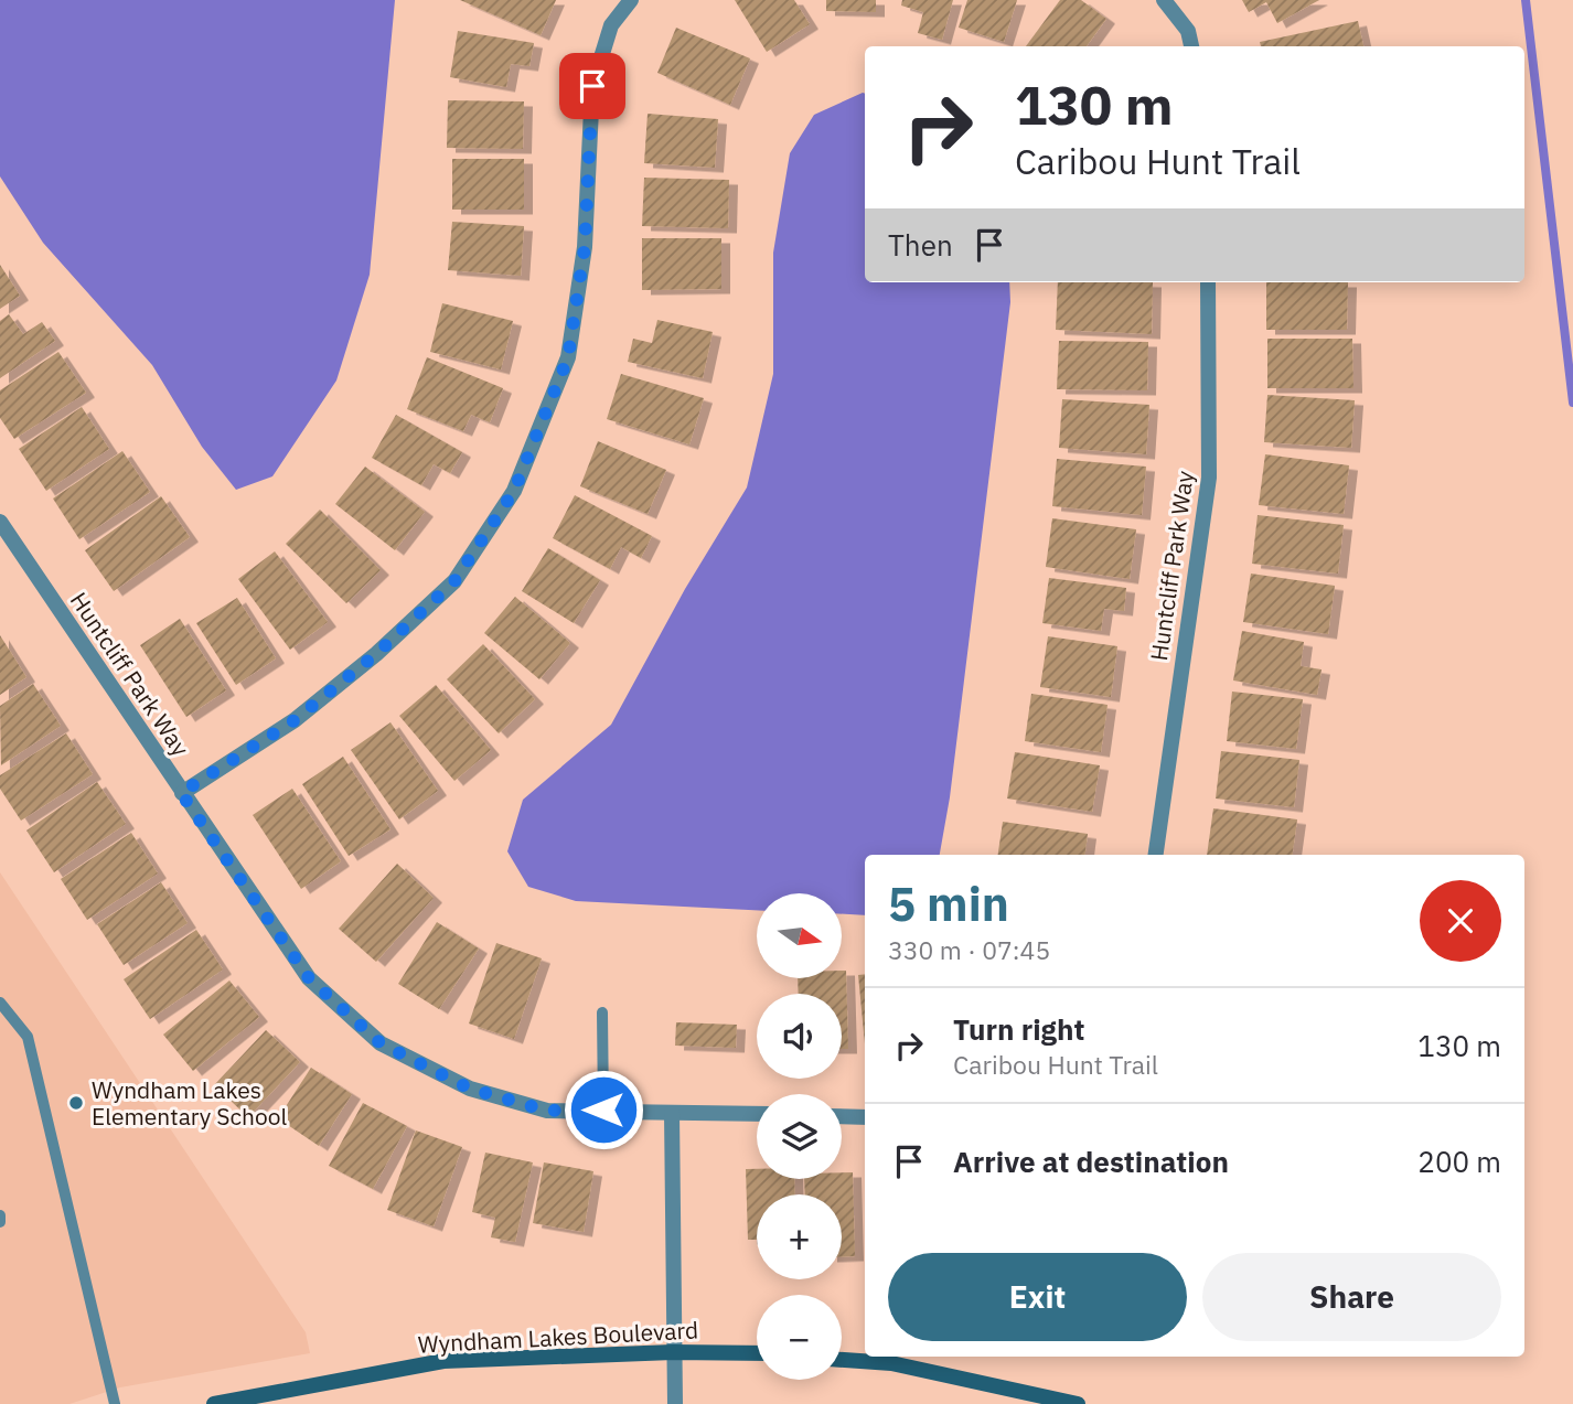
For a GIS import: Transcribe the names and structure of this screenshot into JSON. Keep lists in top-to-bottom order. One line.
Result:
{"streets":{"street":["Huntcliff Park Way","Wyndham Lakes Boulevard"]},"places":["Wyndham Lakes Elementary School"],"north":"right","page":{"turn":["130 m","Caribou Hunt Trail"],"then":"Then","heading":["5 min","330 m · 07:45"],"map_buttons":["+","−"],"list":[{"name":"Turn right","note":"Caribou Hunt Trail","value":"130 m"},{"name":"Arrive at destination","value":"200 m"}],"buttons":["Exit","Share"]}}
